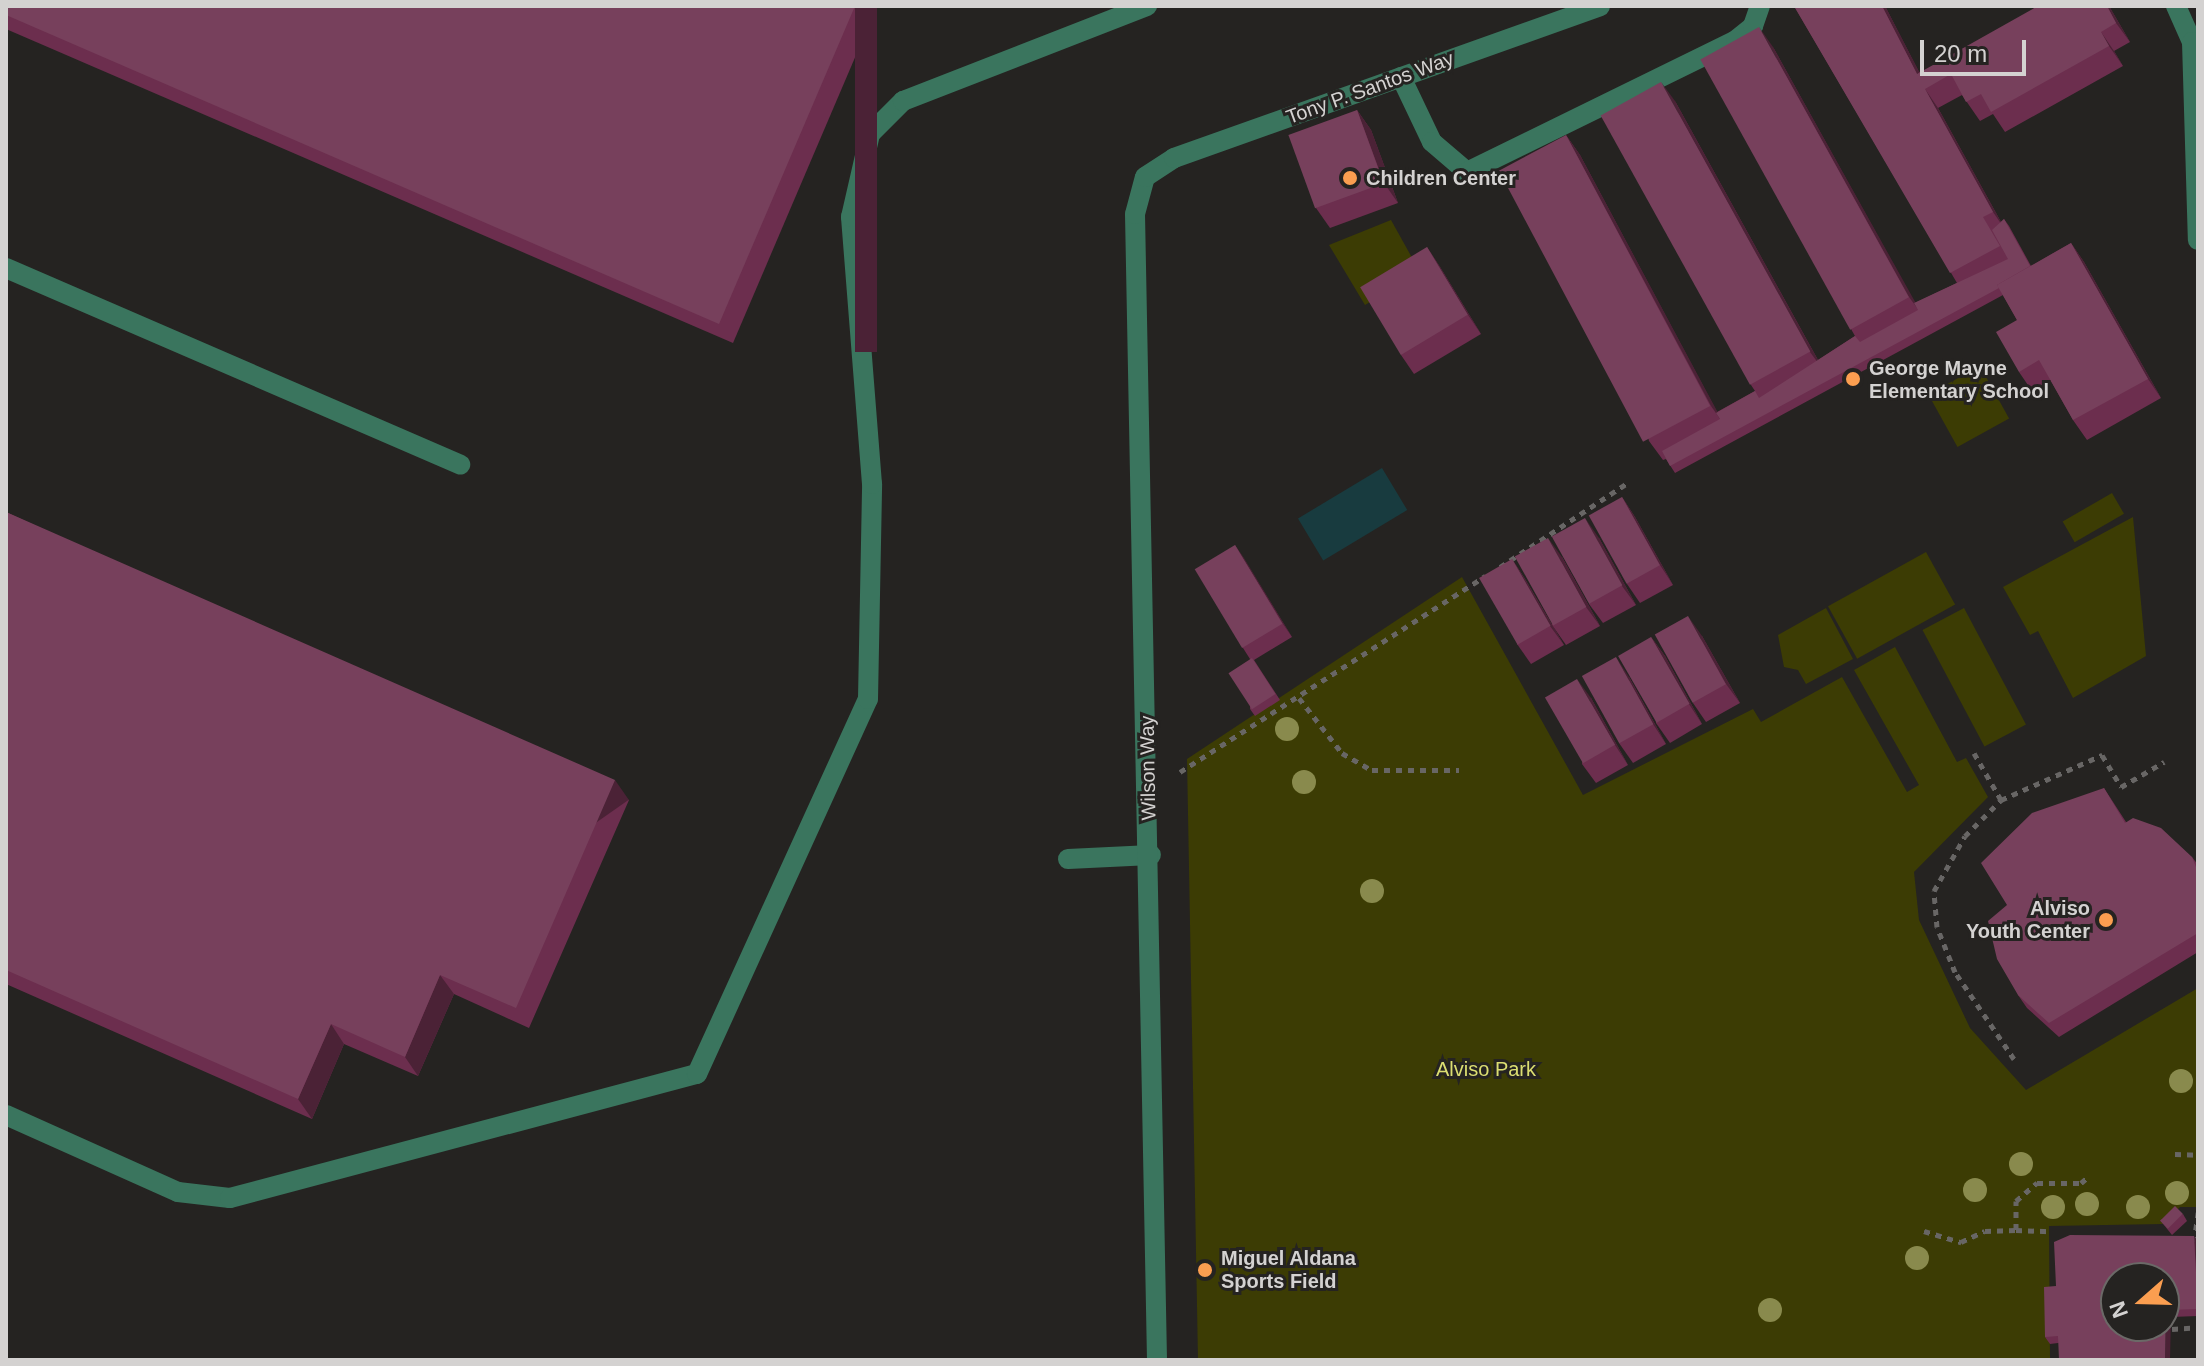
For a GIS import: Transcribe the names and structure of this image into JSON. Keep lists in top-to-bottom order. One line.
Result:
{"streets":{"street":["Tony P. Santos Way","Wilson Way"]},"crossings":[["Tony P. Santos Way","Wilson Way"]],"parks":["Alviso Park"],"places":["Children Center","George Mayne Elementary School","Alviso Youth Center","Miguel Aldana Sports Field"],"scale_bar":"20 m","north":"left"}
